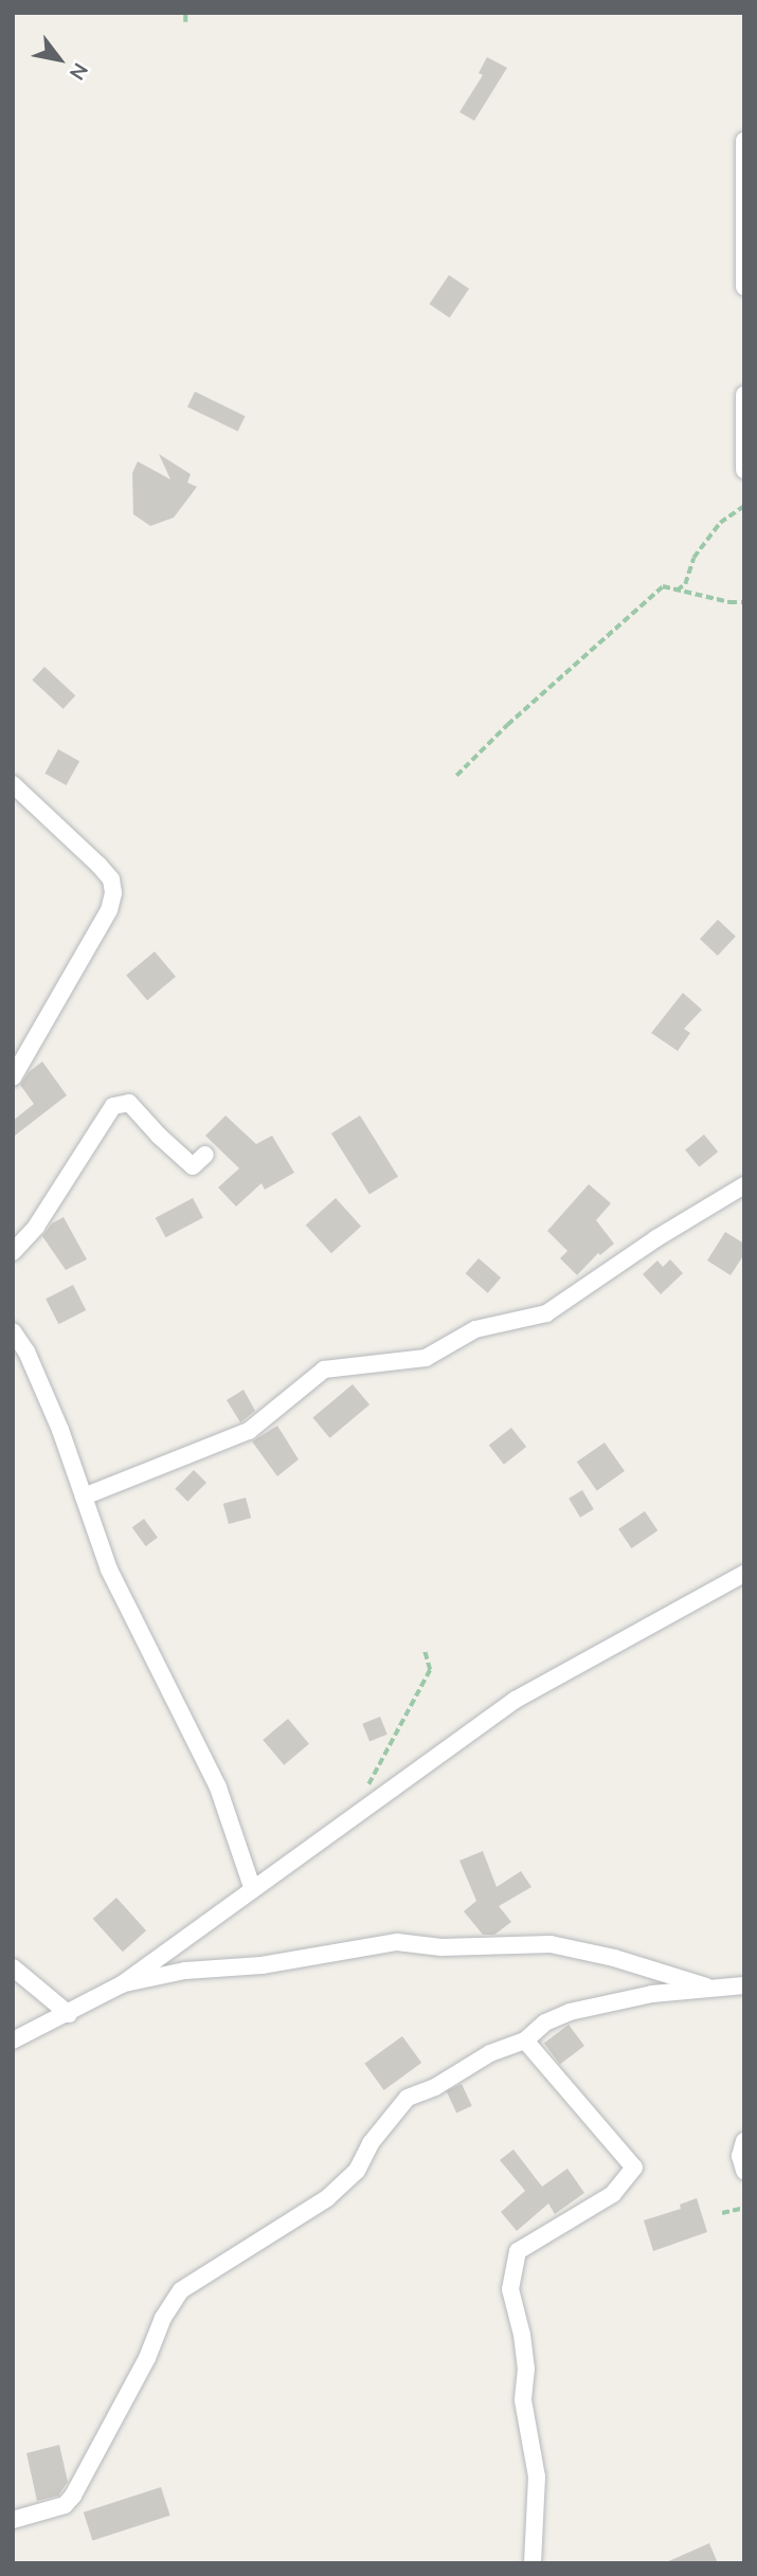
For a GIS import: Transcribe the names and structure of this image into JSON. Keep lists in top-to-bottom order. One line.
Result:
{"north":"bottom right"}
